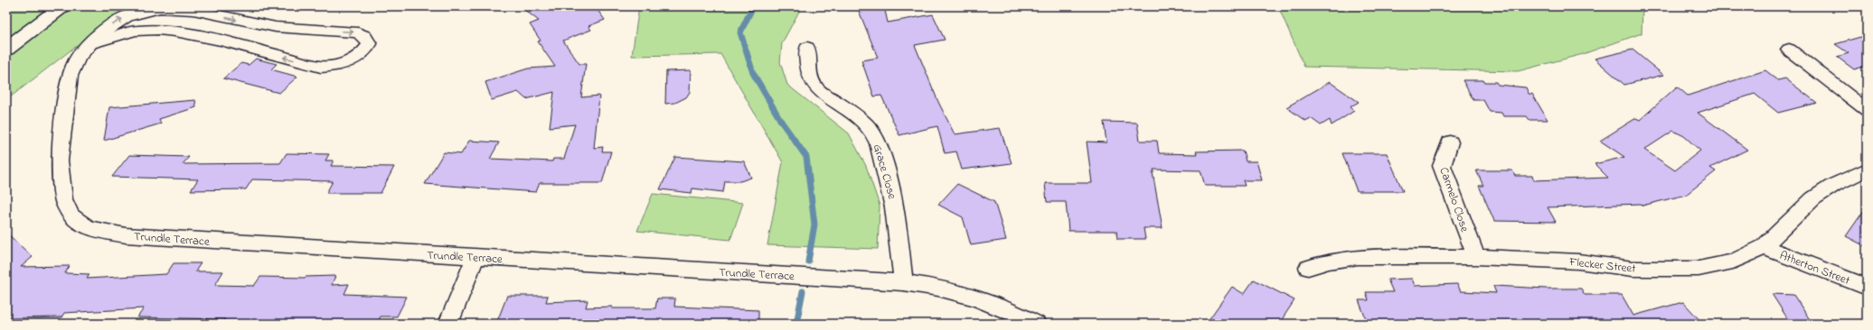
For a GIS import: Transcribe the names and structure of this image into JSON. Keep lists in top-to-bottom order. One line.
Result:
{"streets":{"street":["Grace Close","Carmelo Close","Trundle Terrace","Flecker Street","Atherton Street"]},"crossings":[["Grace Close","Trundle Terrace"],["Carmelo Close","Flecker Street"],["Flecker Street","Atherton Street"]]}
